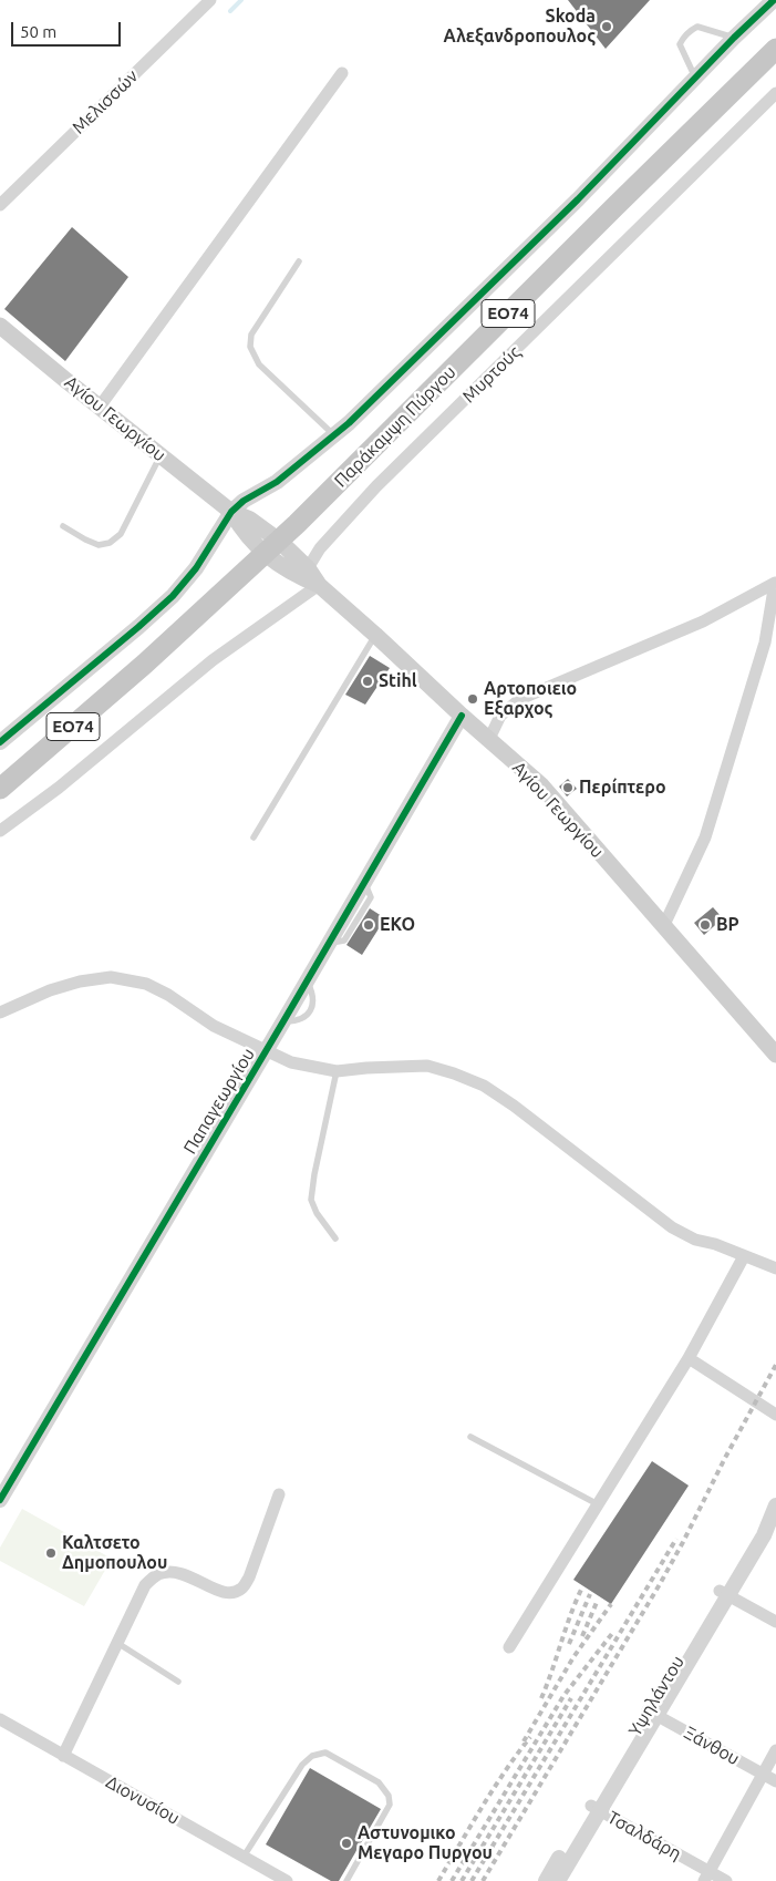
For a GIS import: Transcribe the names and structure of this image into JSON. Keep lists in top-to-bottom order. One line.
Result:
{"streets":{"highway":["ΕΟ74","Παράκαμψη Πύργου"],"main road":["Αγίου Γεωργίου"],"street":["Μελισσών","Μυρτούς","Παπαγεωργίου","Υψηλάντου","Ξάνθου","Διονυσίου","Τσαλδάρη"]},"crossings":[["Μυρτούς","Αγίου Γεωργίου"],["Αγίου Γεωργίου","Παράκαμψη Πύργου"],["Αγίου Γεωργίου","Παπαγεωργίου"],["Υψηλάντου","Ξάνθου"],["Υψηλάντου","Τσαλδάρη"]],"places":["Skoda Αλεξανδροπουλος","Stihl","Αρτοποιειο Εξαρχος","Περίπτερο","EKO","BP","Καλτσετο Δημοπουλου","Αστυνομικο Μεγαρο Πυργου"],"scale_bar":"50 m"}
